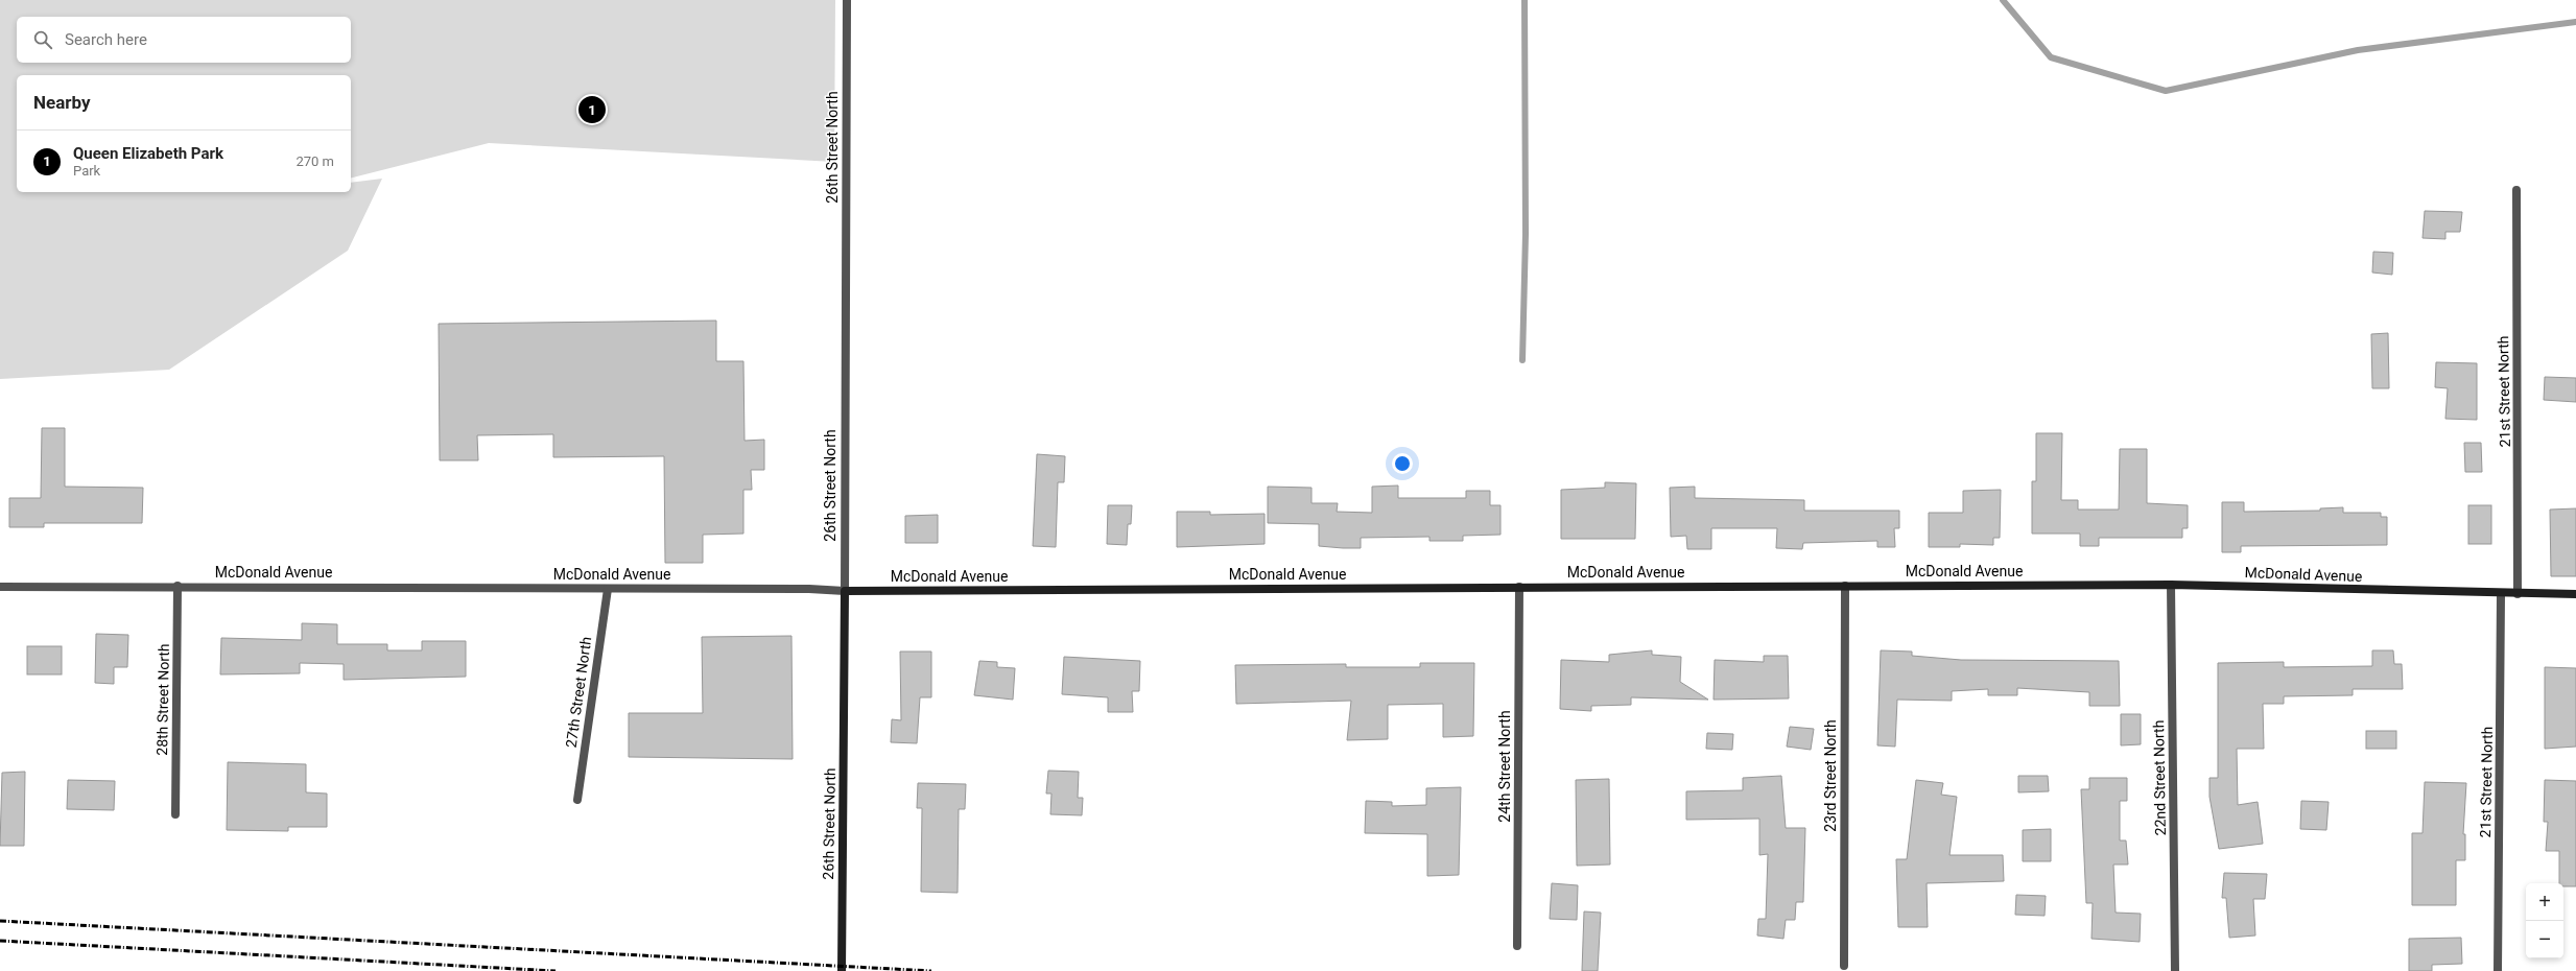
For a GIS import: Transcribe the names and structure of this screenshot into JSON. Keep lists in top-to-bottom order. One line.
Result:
{"streets":{"street":["26th Street North","21st Street North","McDonald Avenue","27th Street North","28th Street North","24th Street North","23rd Street North","22nd Street North"]},"crossings":[["26th Street North","McDonald Avenue"],["21st Street North","McDonald Avenue"],["McDonald Avenue","27th Street North"],["McDonald Avenue","28th Street North"],["McDonald Avenue","24th Street North"],["McDonald Avenue","23rd Street North"],["McDonald Avenue","22nd Street North"]],"page":{"search":"Search here","heading":"Nearby","pins":"1","list":[{"mark":"1","name":"Queen Elizabeth Park","note":"Park","value":"270 m"}],"map_buttons":["+","−"]}}
